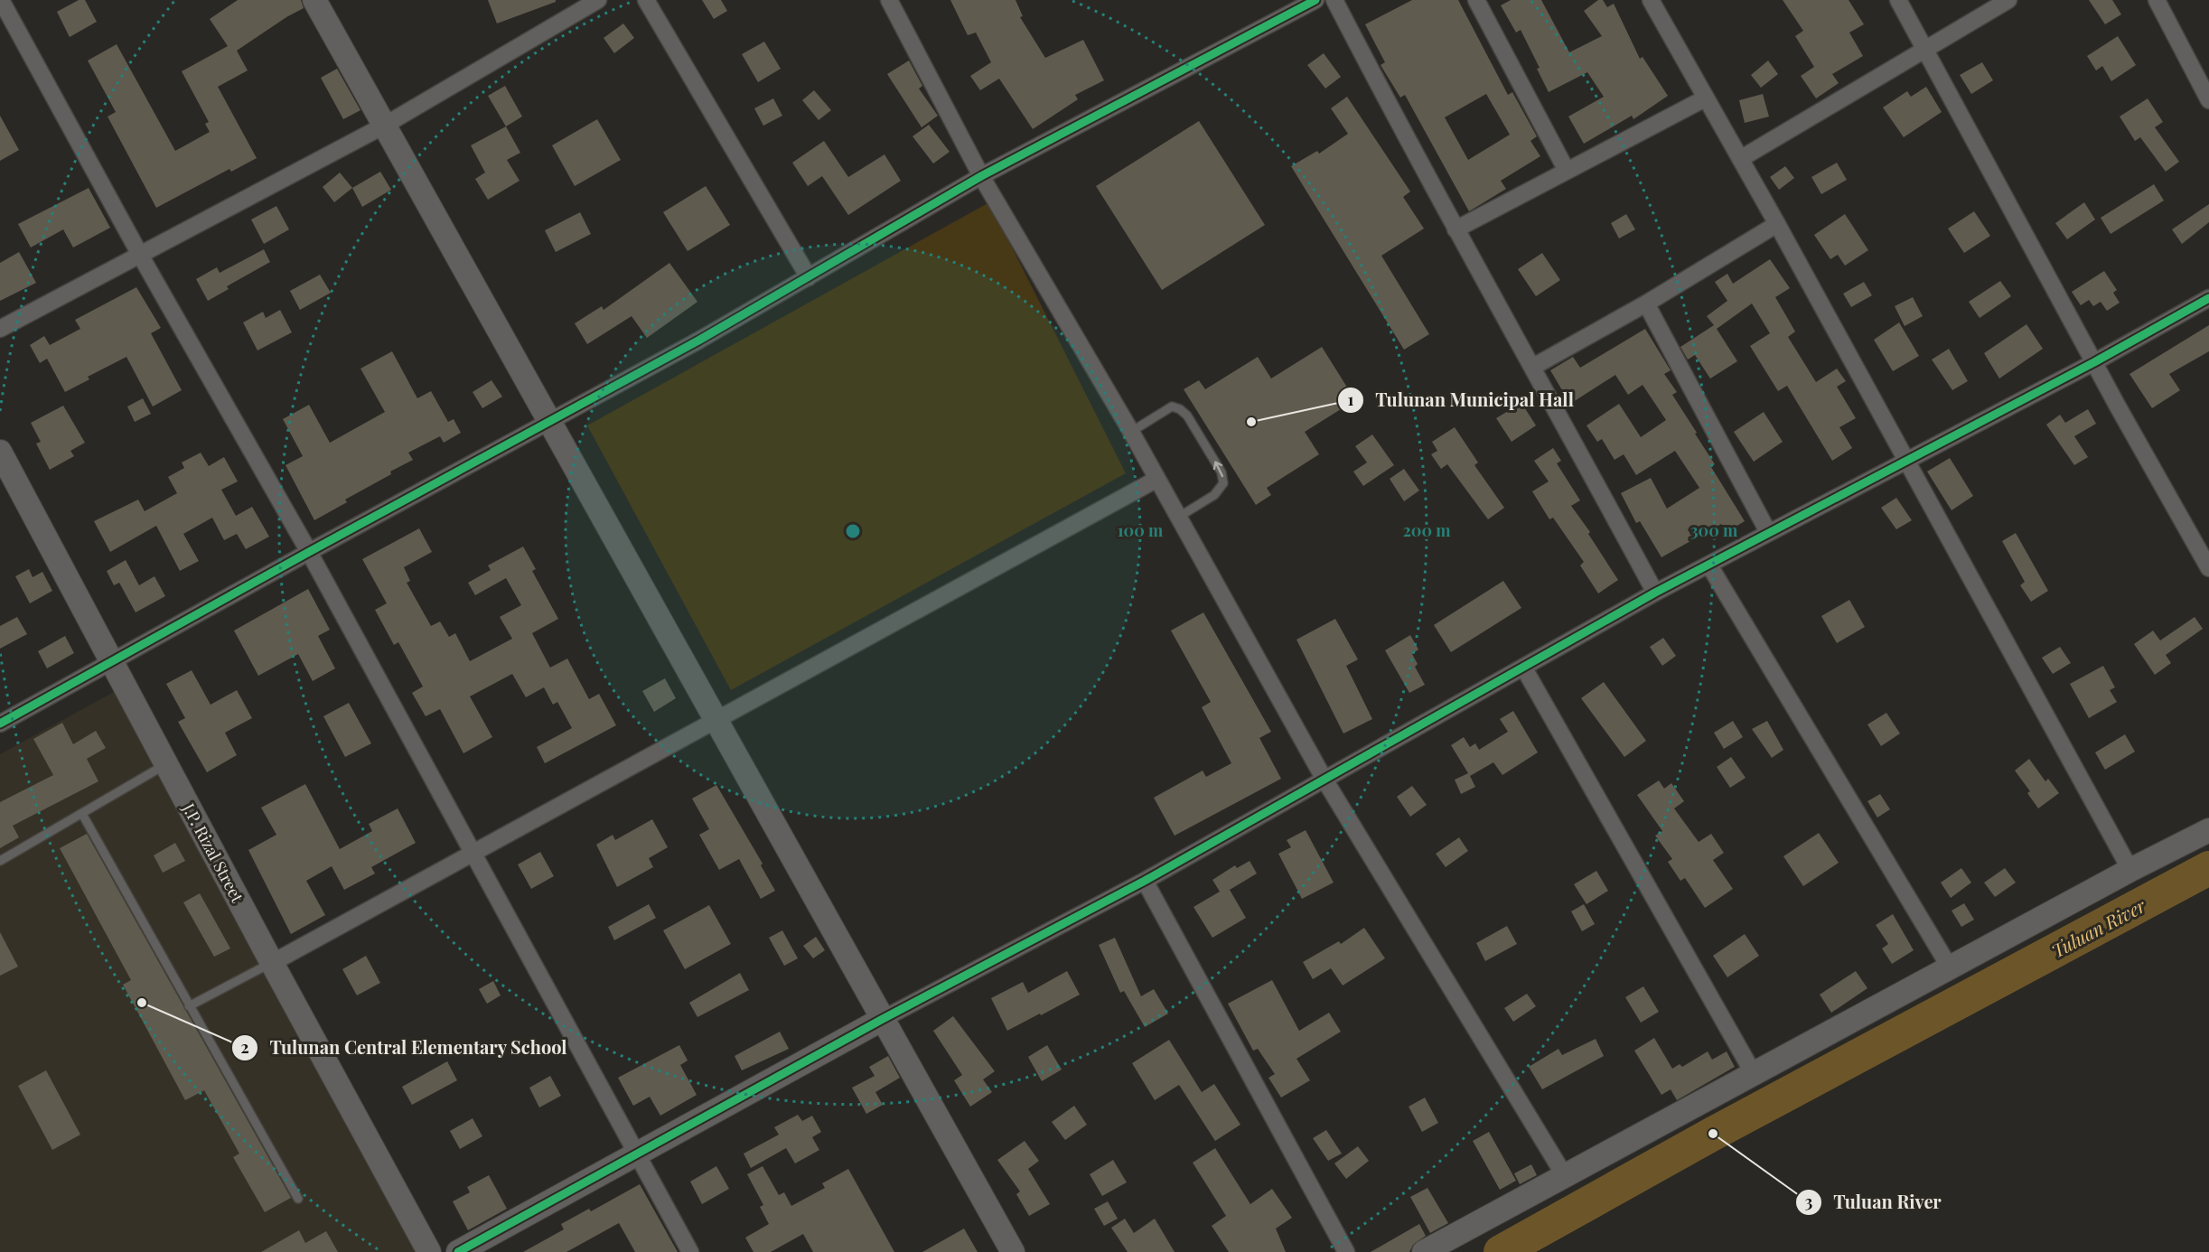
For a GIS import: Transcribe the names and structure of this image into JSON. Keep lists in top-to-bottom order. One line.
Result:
{"streets":{"street":["J.P. Rizal Street"]},"water":["Tuluan River"],"places":["Tulunan Municipal Hall","Tulunan Central Elementary School","Tuluan River"],"rings":["100 m","200 m","300 m"]}
